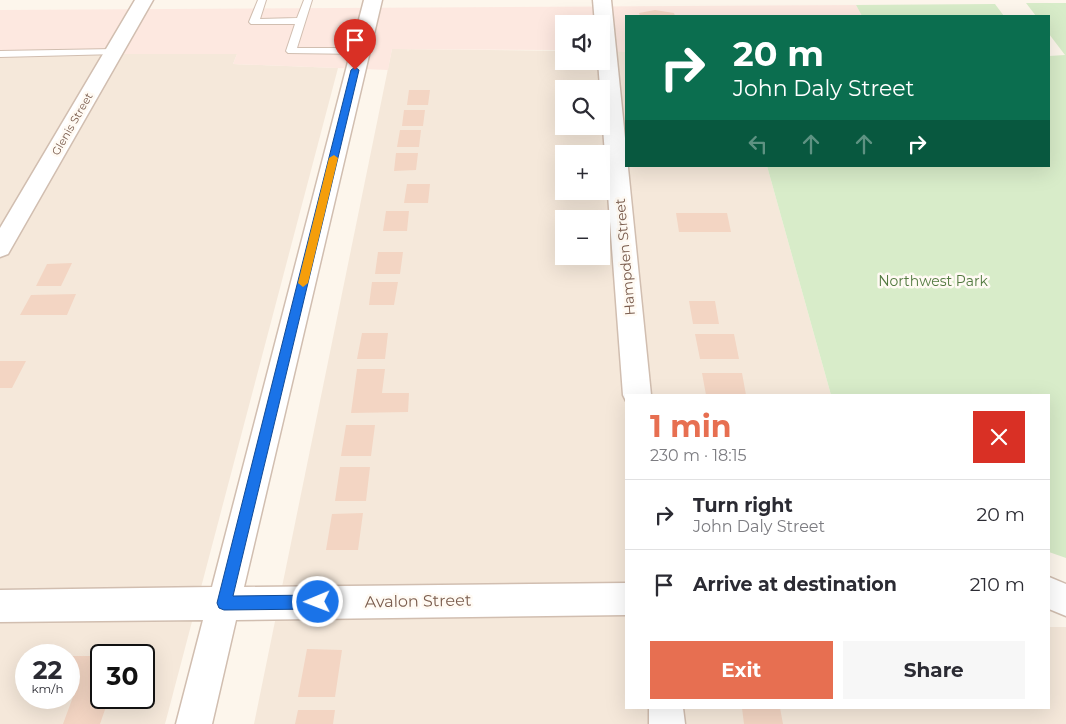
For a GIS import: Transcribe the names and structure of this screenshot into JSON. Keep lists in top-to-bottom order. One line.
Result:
{"streets":{"street":["Glenis Street","Hampden Street","Avalon Street"]},"parks":["Northwest Park"],"page":{"map_buttons":["+","−"],"turn":["20 m","John Daly Street"],"heading":["1 min","230 m · 18:15"],"list":[{"name":"Turn right","note":"John Daly Street","value":"20 m"},{"name":"Arrive at destination","value":"210 m"}],"buttons":["Exit","Share"],"speed":"22 km/h","limit":"30"}}
